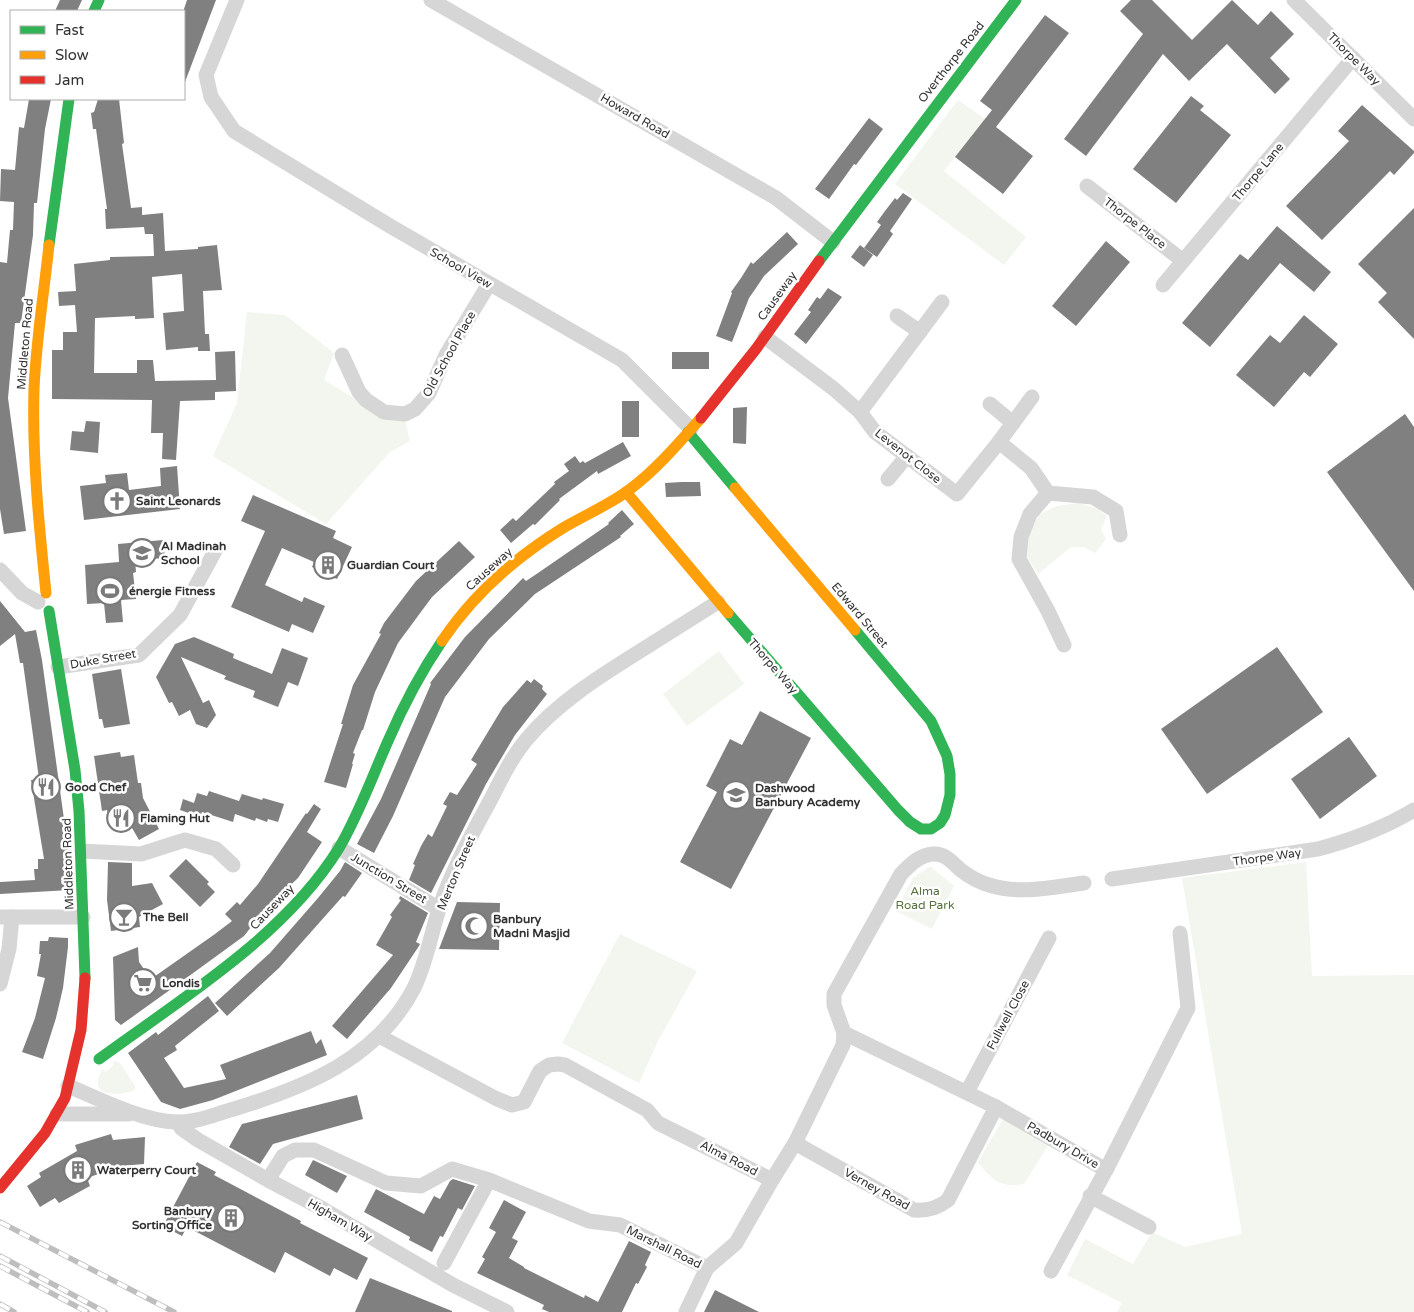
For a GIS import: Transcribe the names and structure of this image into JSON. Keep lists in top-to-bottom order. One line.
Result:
{"streets":{"street":["Thorpe Way","Overthorpe Road","Howard Road","Thorpe Lane","Thorpe Place","School View","Causeway","Middleton Road","Old School Place","Levenot Close","Edward Street","Duke Street","Merton Street","Junction Street","Fullwell Close","Padbury Drive","Alma Road","Verney Road","Higham Way","Marshall Road"]},"crossings":[["Thorpe Way","Thorpe Lane"],["Thorpe Way","Causeway"],["Thorpe Way","Edward Street"],["Thorpe Way","Merton Street"],["Overthorpe Road","Causeway"],["Howard Road","Causeway"],["Thorpe Lane","Thorpe Place"],["School View","Causeway"],["School View","Old School Place"],["School View","Edward Street"],["Causeway","Levenot Close"],["Causeway","Edward Street"],["Causeway","Junction Street"],["Middleton Road","Duke Street"],["Middleton Road","Merton Street"],["Merton Street","Junction Street"],["Merton Street","Alma Road"],["Merton Street","Higham Way"],["Fullwell Close","Padbury Drive"],["Padbury Drive","Alma Road"],["Padbury Drive","Verney Road"],["Alma Road","Verney Road"],["Higham Way","Marshall Road"]],"parks":["Alma Road Park"],"places":{"church":["Saint Leonards"],"school or university":["Al Madinah School","Dashwood Banbury Academy"],"building":["Guardian Court","Waterperry Court","Banbury Sorting Office"],"sports":["énergie Fitness"],"restaurant":["Good Chef","Flaming Hut"],"bar":["The Bell"],"mosque":["Banbury Madni Masjid"],"supermarket":["Londis"]},"legend":["Fast","Slow","Jam"]}
